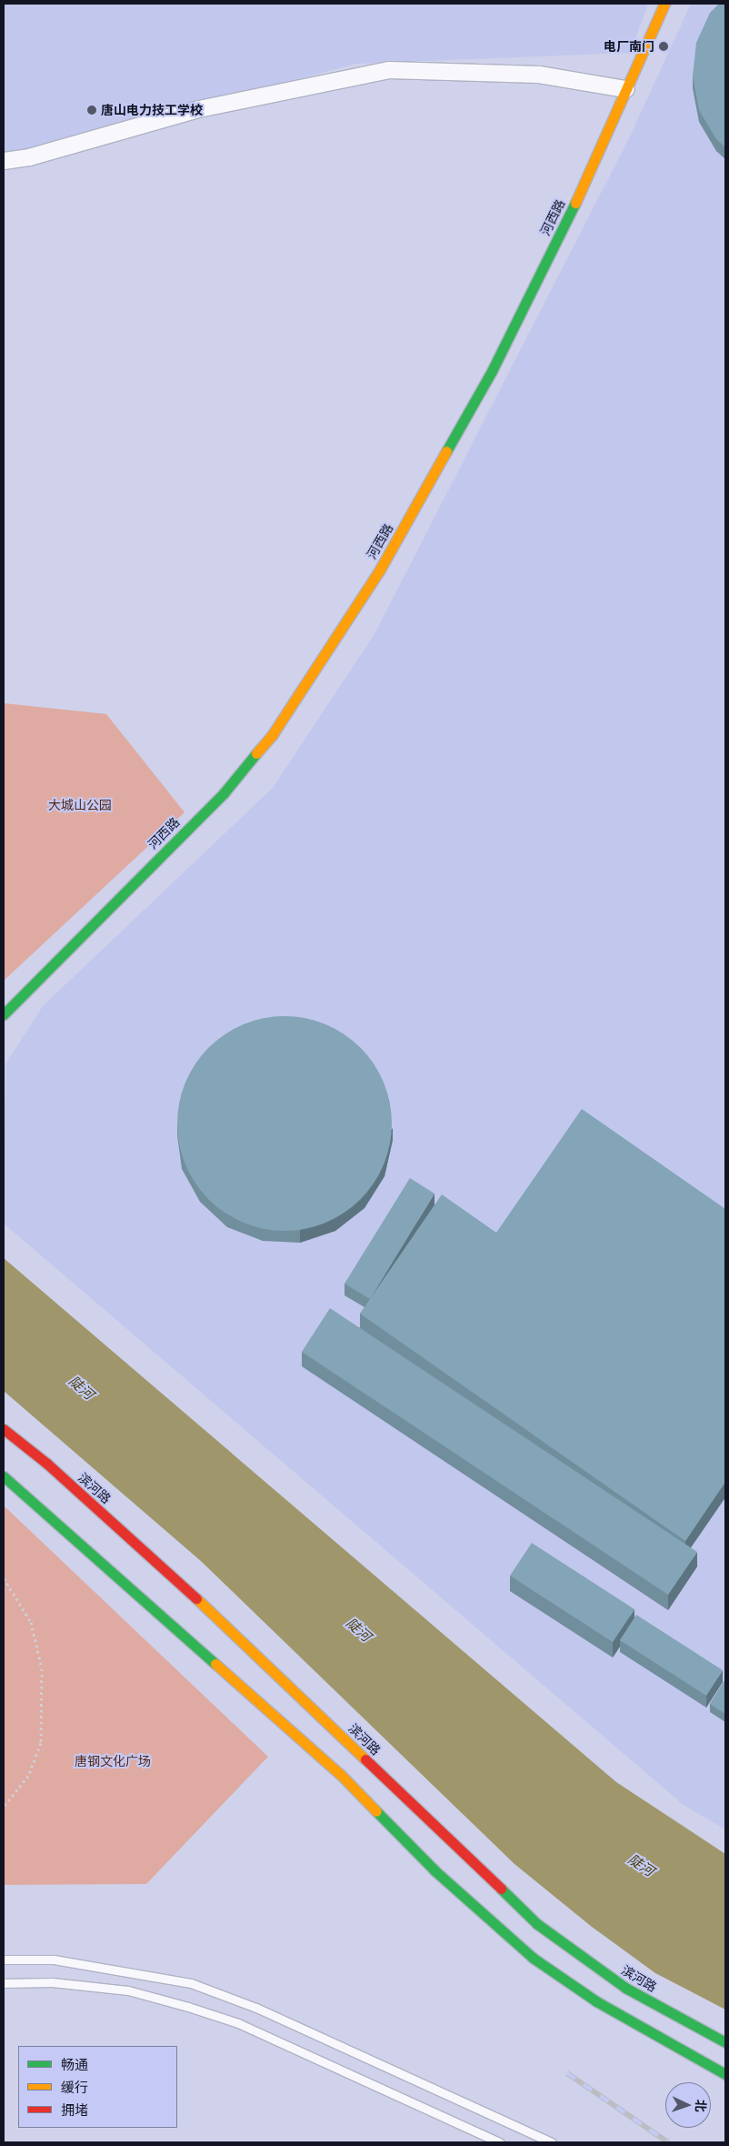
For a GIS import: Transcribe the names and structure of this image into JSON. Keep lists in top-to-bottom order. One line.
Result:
{"streets":{"main road":["河西路","滨河路"]},"water":["陡河"],"parks":["大城山公园","唐钢文化广场"],"places":["电厂南门","唐山电力技工学校"],"legend":["畅通","缓行","拥堵"],"north":"right"}
